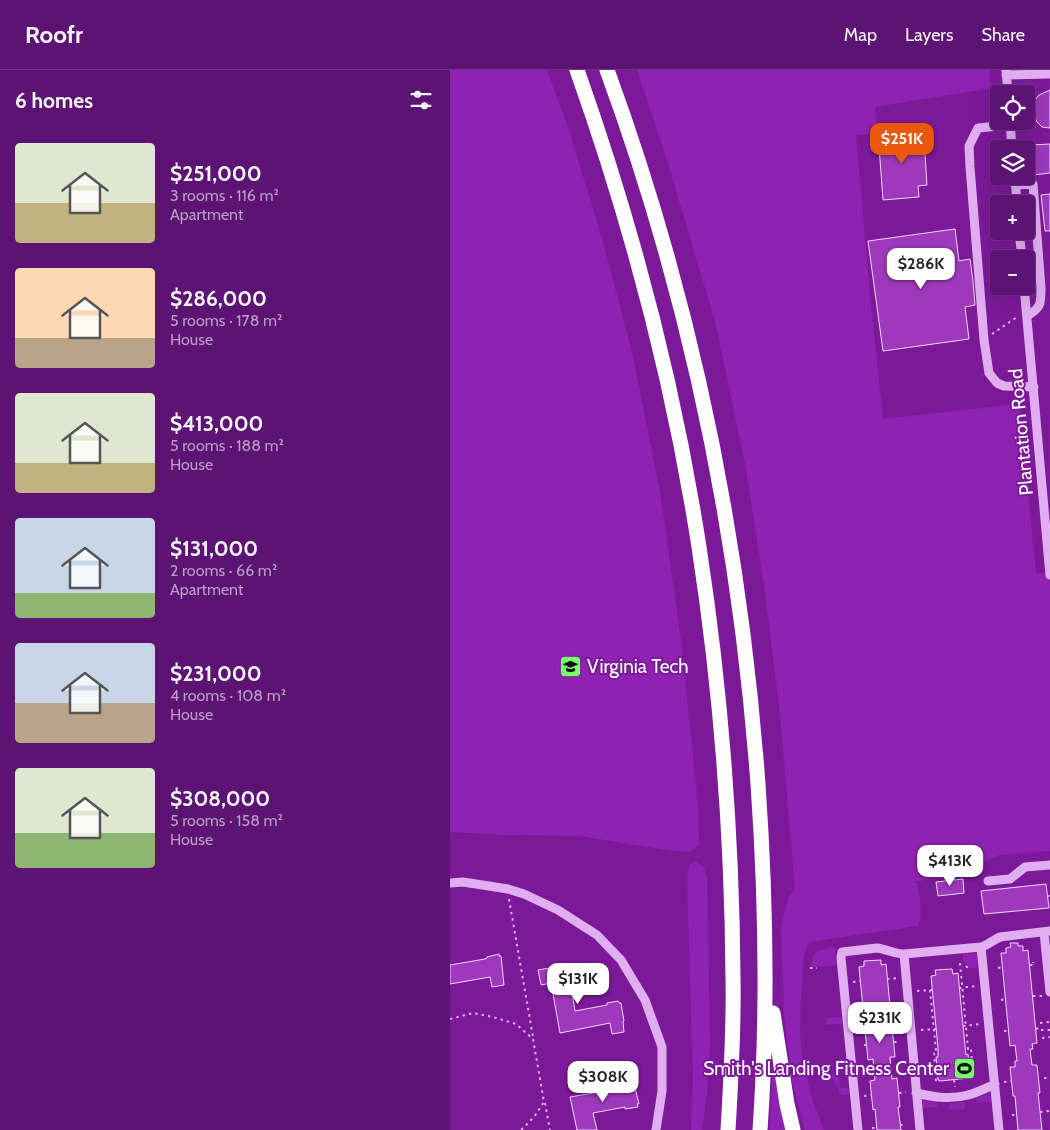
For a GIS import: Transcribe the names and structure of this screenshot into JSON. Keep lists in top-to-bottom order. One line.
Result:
{"streets":{"street":["Plantation Road"]},"places":{"school or university":["Virginia Tech"],"sports":["Smith's Landing Fitness Center"]},"page":{"header":"Roofr","nav":["Map","Layers","Share"],"heading":"6 homes","map_buttons":["+","−"],"price":["$251K","$286K","$413K","$131K","$231K","$308K"],"list":[{"name":"$251,000","note":"3 rooms · 116 m² · Apartment"},{"name":"$286,000","note":"5 rooms · 178 m² · House"},{"name":"$413,000","note":"5 rooms · 188 m² · House"},{"name":"$131,000","note":"2 rooms · 66 m² · Apartment"},{"name":"$231,000","note":"4 rooms · 108 m² · House"},{"name":"$308,000","note":"5 rooms · 158 m² · House"}]}}
